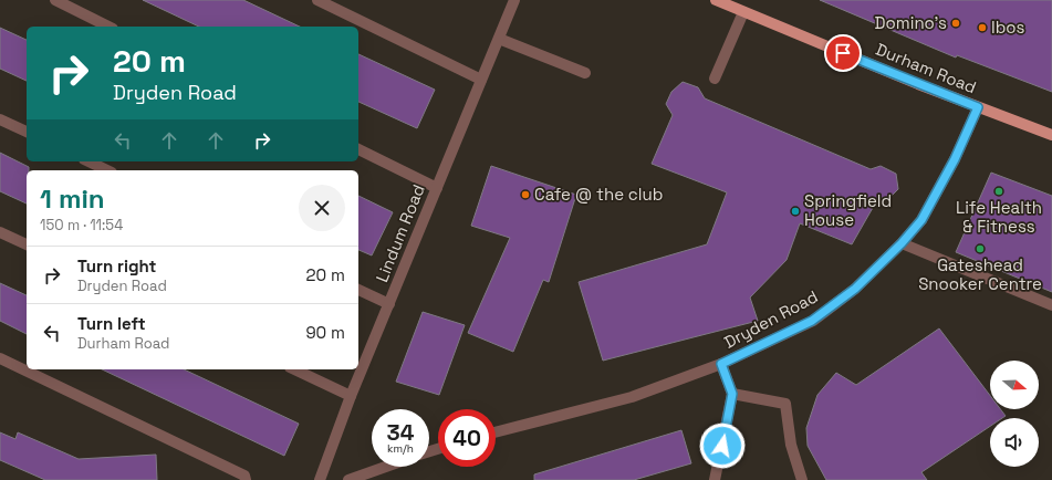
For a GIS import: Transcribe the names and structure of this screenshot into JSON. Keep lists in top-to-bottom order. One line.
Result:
{"streets":{"main road":["Durham Road"],"street":["Lindum Road","Dryden Road"]},"crossings":[["Durham Road","Dryden Road"]],"places":["Domino's","Ibos","Life Health & Fitness","Cafe @ the club","Springfield House","Gateshead Snooker Centre"],"north":"right","page":{"turn":["20 m","Dryden Road"],"heading":["1 min","150 m · 11:54"],"list":[{"name":"Turn right","note":"Dryden Road","value":"20 m"},{"name":"Turn left","note":"Durham Road","value":"90 m"}],"speed":"34 km/h","limit":"40"}}
